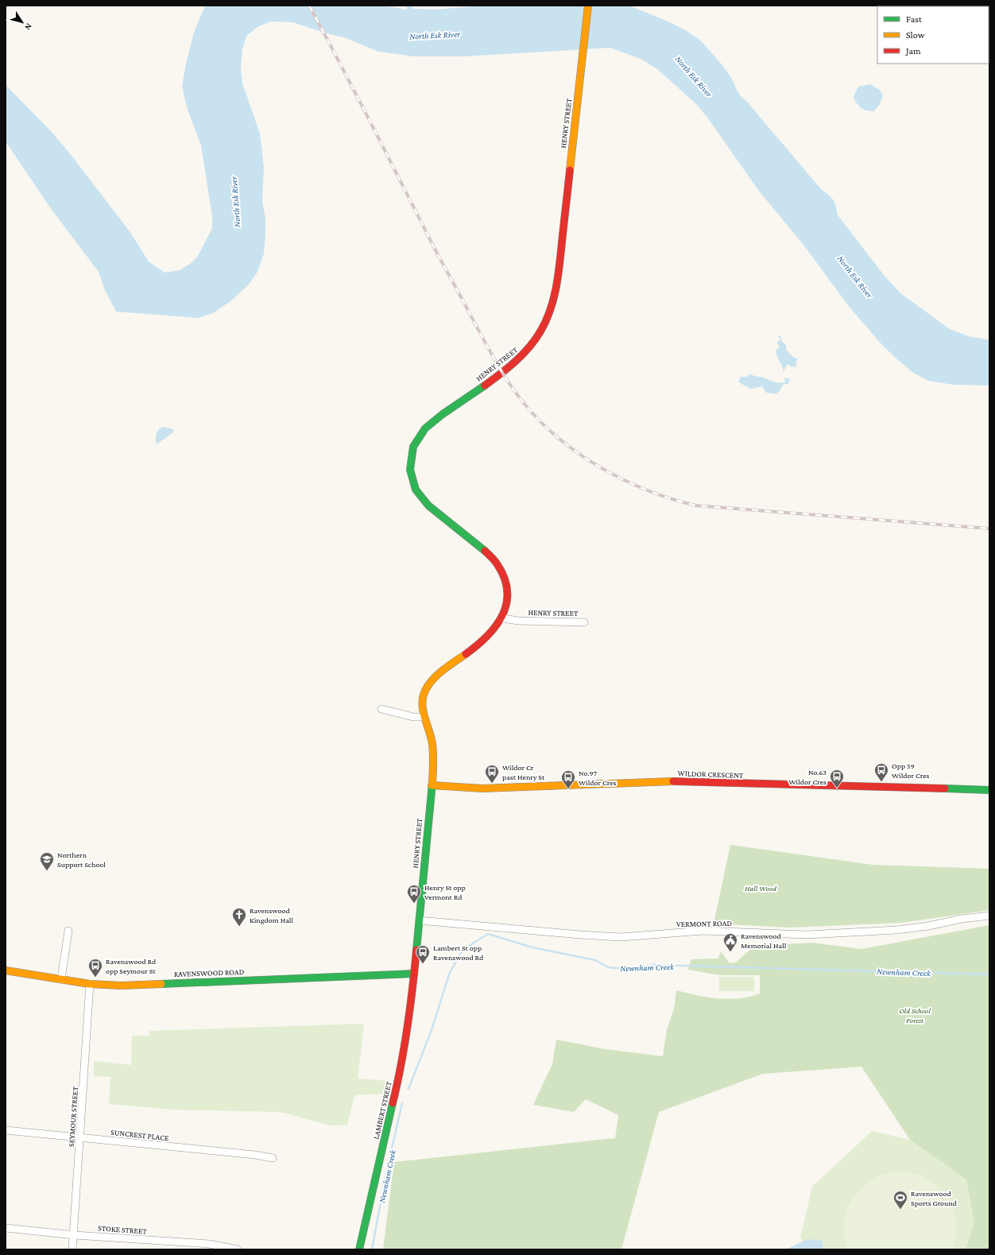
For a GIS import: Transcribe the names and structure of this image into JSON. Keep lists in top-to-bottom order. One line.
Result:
{"streets":{"street":["HENRY STREET","WILDOR CRESCENT","VERMONT ROAD","RAVENSWOOD ROAD","LAMBERT STREET","SEYMOUR STREET","SUNCREST PLACE","STOKE STREET"]},"crossings":[["HENRY STREET","WILDOR CRESCENT"],["HENRY STREET","VERMONT ROAD"],["HENRY STREET","RAVENSWOOD ROAD"],["HENRY STREET","LAMBERT STREET"],["RAVENSWOOD ROAD","LAMBERT STREET"],["RAVENSWOOD ROAD","SEYMOUR STREET"],["SEYMOUR STREET","SUNCREST PLACE"],["SEYMOUR STREET","STOKE STREET"]],"water":["North Esk River","Newnham Creek"],"parks":["Hall Wood","Old School Forest"],"places":{"bus stop":["Opp 59 Wildor Cres","Wildor Cr past Henry St","No.63 Wildor Cres","No.97 Wildor Cres","Henry St opp Vermont Rd","Lambert St opp Ravenswood Rd","Ravenswood Rd opp Seymour St"],"school or university":["Northern Support School"],"church":["Ravenswood Kingdom Hall"],"public building":["Ravenswood Memorial Hall"],"sports":["Ravenswood Sports Ground"]},"legend":["Fast","Slow","Jam"],"north":"bottom right"}
